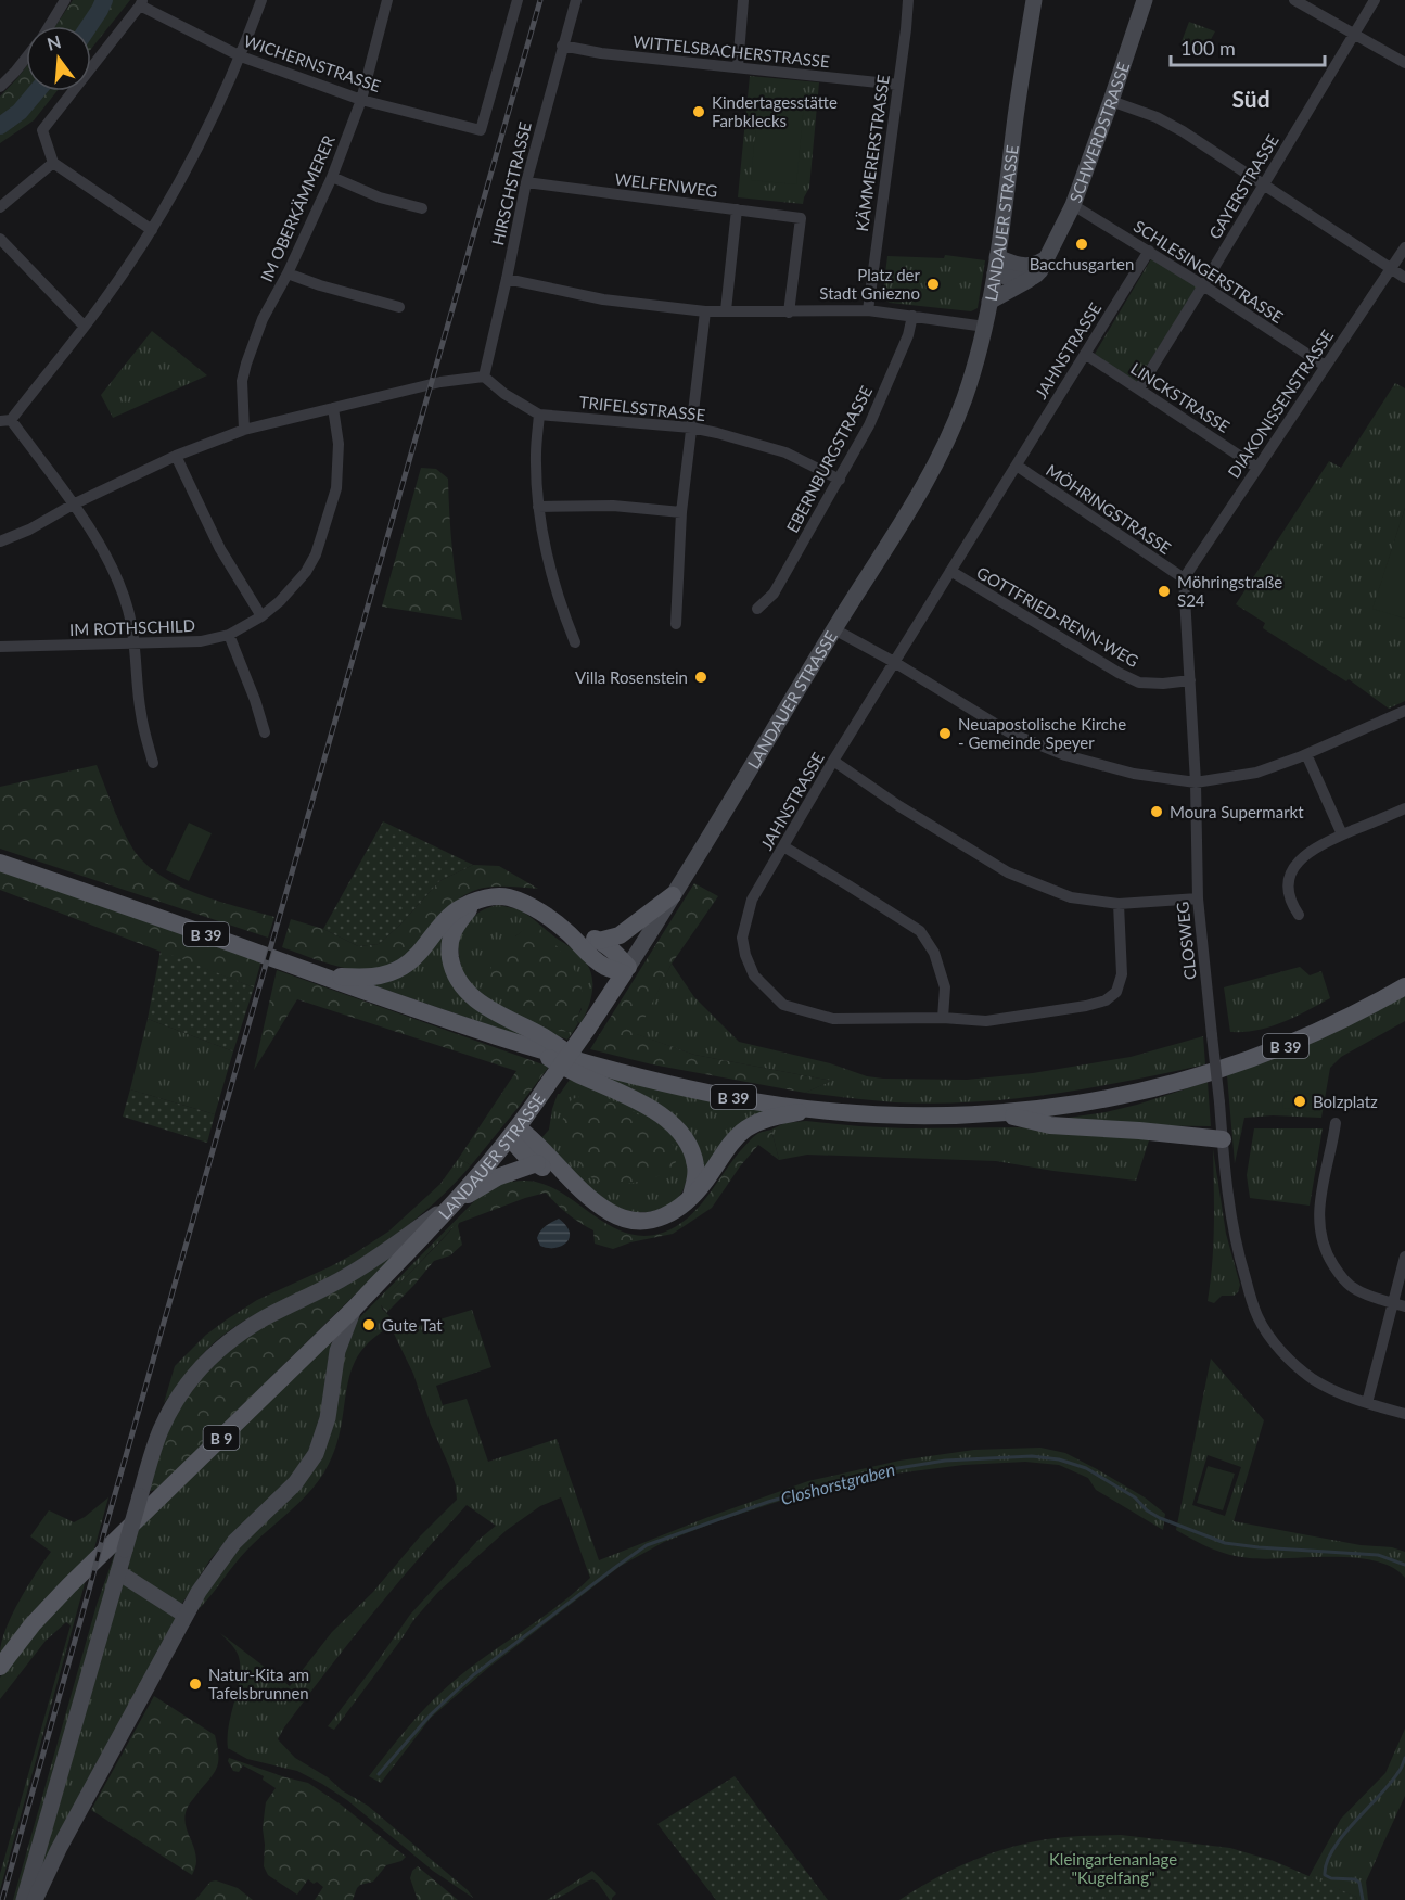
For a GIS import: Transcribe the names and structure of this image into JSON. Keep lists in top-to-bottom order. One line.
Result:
{"streets":{"main road":["SCHWERDSTRASSE","LANDAUER STRASSE","B 39","B 9"],"street":["WITTELSBACHERSTRASSE","WICHERNSTRASSE","KÄMMERERSTRASSE","HIRSCHSTRASSE","WELFENWEG","GAYERSTRASSE","IM OBERKÄMMERER","SCHLESINGERSTRASSE","JAHNSTRASSE","LINCKSTRASSE","DIAKONISSENSTRASSE","TRIFELSSTRASSE","EBERNBURGSTRASSE","MÖHRINGSTRASSE","GOTTFRIED-RENN-WEG","IM ROTHSCHILD","CLOSWEG"]},"crossings":[["WITTELSBACHERSTRASSE","KÄMMERERSTRASSE"],["WITTELSBACHERSTRASSE","HIRSCHSTRASSE"],["WICHERNSTRASSE","IM OBERKÄMMERER"],["SCHWERDSTRASSE","LANDAUER STRASSE"],["SCHWERDSTRASSE","SCHLESINGERSTRASSE"],["HIRSCHSTRASSE","WELFENWEG"],["HIRSCHSTRASSE","TRIFELSSTRASSE"],["GAYERSTRASSE","SCHLESINGERSTRASSE"],["GAYERSTRASSE","LINCKSTRASSE"],["LANDAUER STRASSE","B 9"],["SCHLESINGERSTRASSE","JAHNSTRASSE"],["SCHLESINGERSTRASSE","DIAKONISSENSTRASSE"],["JAHNSTRASSE","LINCKSTRASSE"],["JAHNSTRASSE","MÖHRINGSTRASSE"],["JAHNSTRASSE","GOTTFRIED-RENN-WEG"],["LINCKSTRASSE","DIAKONISSENSTRASSE"],["DIAKONISSENSTRASSE","MÖHRINGSTRASSE"],["DIAKONISSENSTRASSE","CLOSWEG"],["TRIFELSSTRASSE","EBERNBURGSTRASSE"],["MÖHRINGSTRASSE","CLOSWEG"],["GOTTFRIED-RENN-WEG","CLOSWEG"]],"districts":["Süd"],"water":["Closhorstgraben"],"parks":["Kleingartenanlage \"Kugelfang\""],"places":["Kindertagesstätte Farbklecks","Bacchusgarten","Platz der Stadt Gniezno","Möhringstraße S24","Villa Rosenstein","Neuapostolische Kirche - Gemeinde Speyer","Moura Supermarkt","Bolzplatz","Gute Tat","Natur-Kita am Tafelsbrunnen"],"scale_bar":"100 m","north":"top"}
